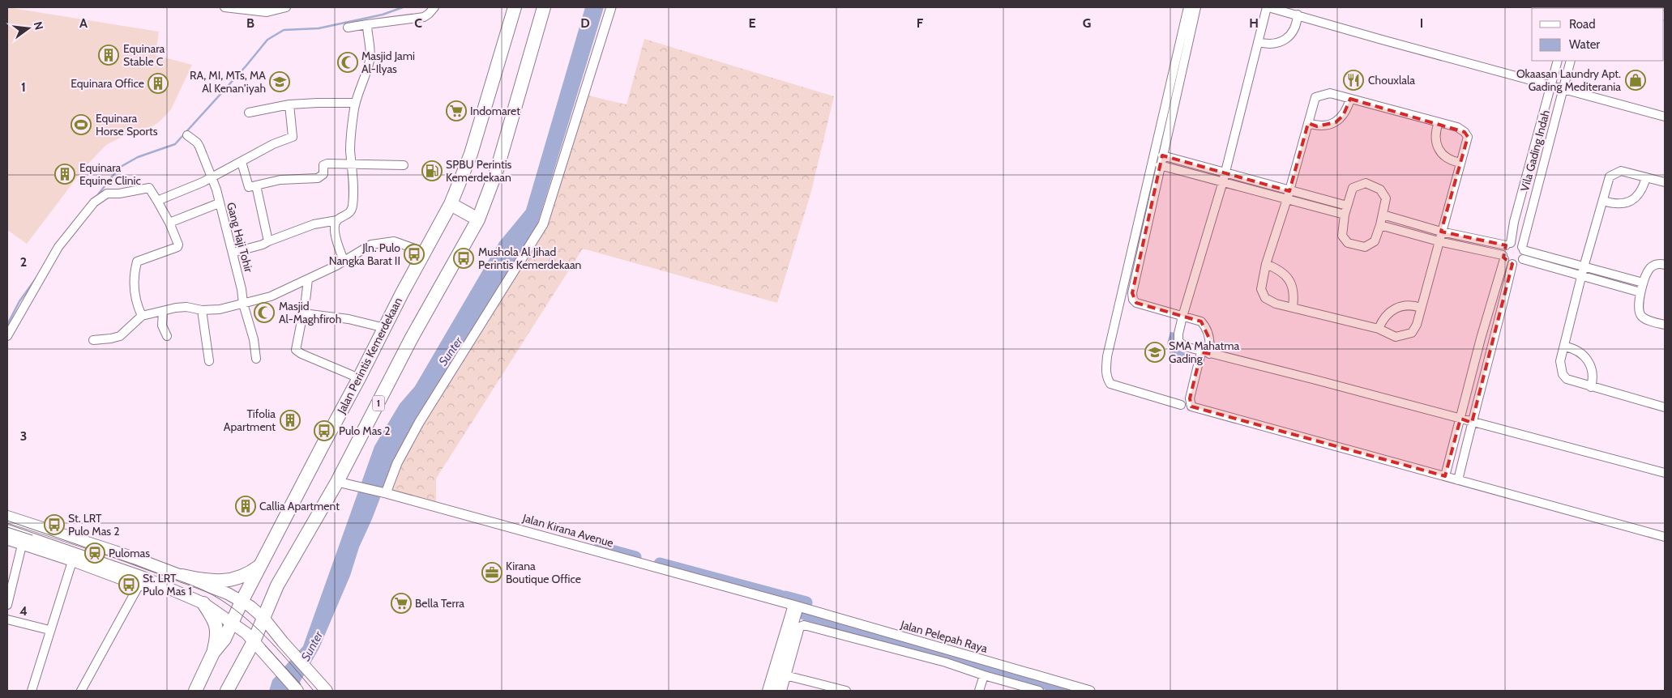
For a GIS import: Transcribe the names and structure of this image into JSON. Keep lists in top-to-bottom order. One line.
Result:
{"streets":{"highway":["Jalan Perintis Kemerdekaan","1"],"street":["Vila Gading Indah","Gang Haji Tohir","Jalan Kirana Avenue","Jalan Pelepah Raya"]},"crossings":[["1","Jalan Kirana Avenue"],["Jalan Kirana Avenue","Jalan Pelepah Raya"]],"water":["Sunter"],"places":{"building":["Equinara Stable C","Equinara Office","Equinara Equine Clinic","Tifolia Apartment","Callia Apartment"],"mosque":["Masjid Jami Al-Ilyas","Masjid Al-Maghfiroh"],"restaurant":["Chouxlala"],"shop":["Okaasan Laundry Apt. Gading Mediterania"],"school or university":["RA, MI, MTs, MA Al Kenan'iyah","SMA Mahatma Gading"],"supermarket":["Indomaret","Bella Terra"],"sports":["Equinara Horse Sports"],"fuel station":["SPBU Perintis Kemerdekaan"],"bus stop":["Jln. Pulo Nangka Barat II","Mushola Al Jihad Perintis Kemerdekaan","Pulo Mas 2","St. LRT Pulo Mas 2","St. LRT Pulo Mas 1"],"station":["Pulomas"],"office":["Kirana Boutique Office"]},"legend":["Road","Water"],"north":"right","grid":{"columns":["A","B","C","D","E","F","G","H","I"],"rows":["1","2","3","4"]}}
